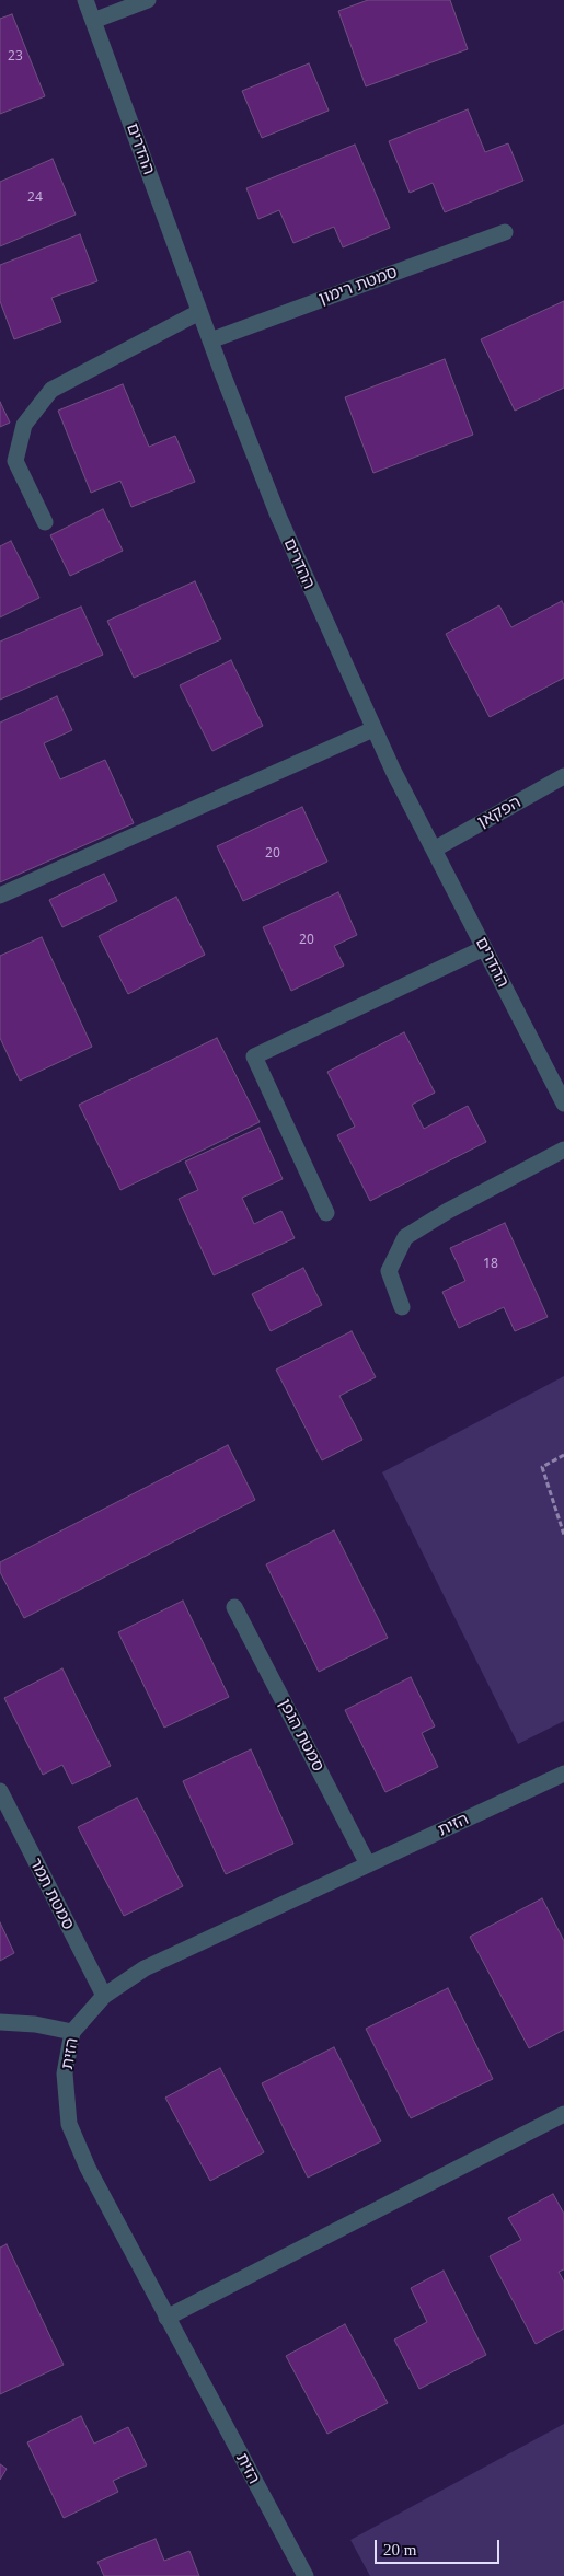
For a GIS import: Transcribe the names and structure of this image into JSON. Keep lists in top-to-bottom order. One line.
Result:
{"streets":{"street":["ההדרים","סמטת רימון","הפקאן","סמטת הגפן","הזית","סמטת תמר"]},"crossings":[["ההדרים","סמטת רימון"],["ההדרים","הפקאן"],["סמטת הגפן","הזית"],["הזית","סמטת תמר"]],"house_numbers":["23","24","20","20","18"],"scale_bar":"20 m"}
